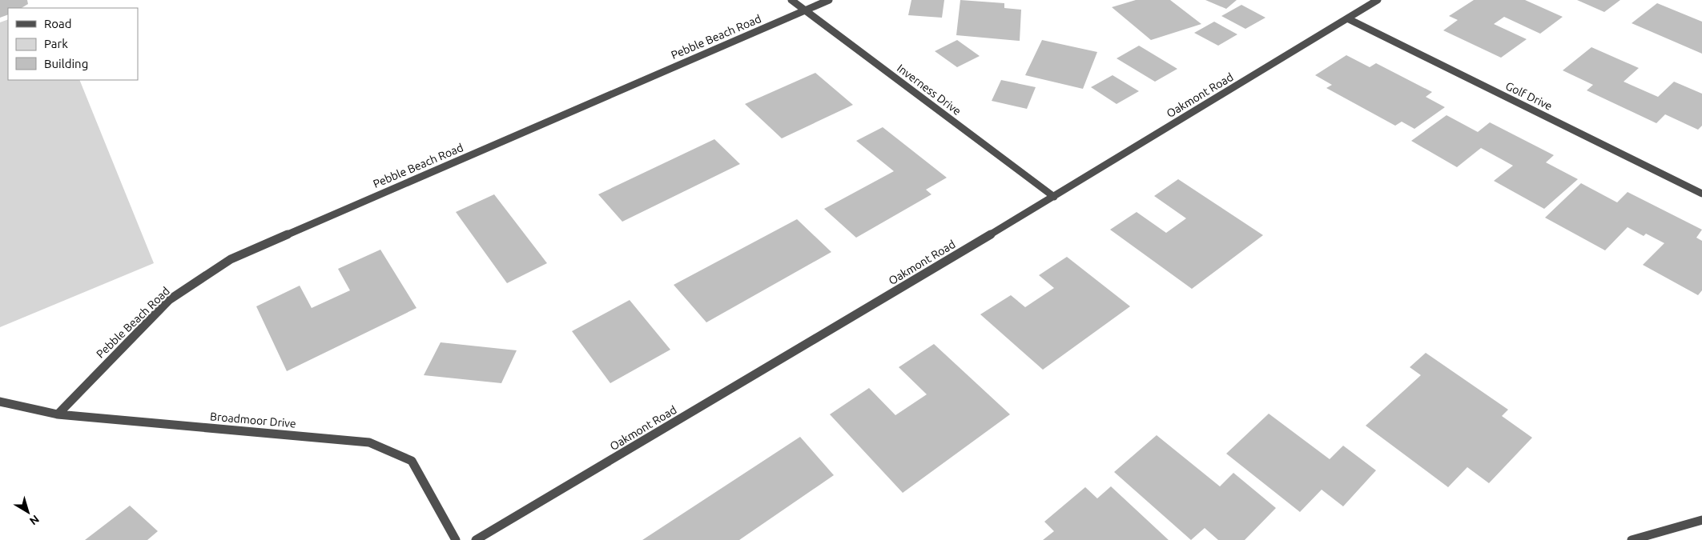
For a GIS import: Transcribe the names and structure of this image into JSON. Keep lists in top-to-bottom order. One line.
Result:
{"streets":{"street":["Pebble Beach Road","Inverness Drive","Oakmont Road","Golf Drive","Broadmoor Drive"]},"crossings":[["Pebble Beach Road","Inverness Drive"],["Pebble Beach Road","Broadmoor Drive"],["Inverness Drive","Oakmont Road"],["Oakmont Road","Golf Drive"]],"legend":["Road","Park","Building"],"north":"bottom right"}
